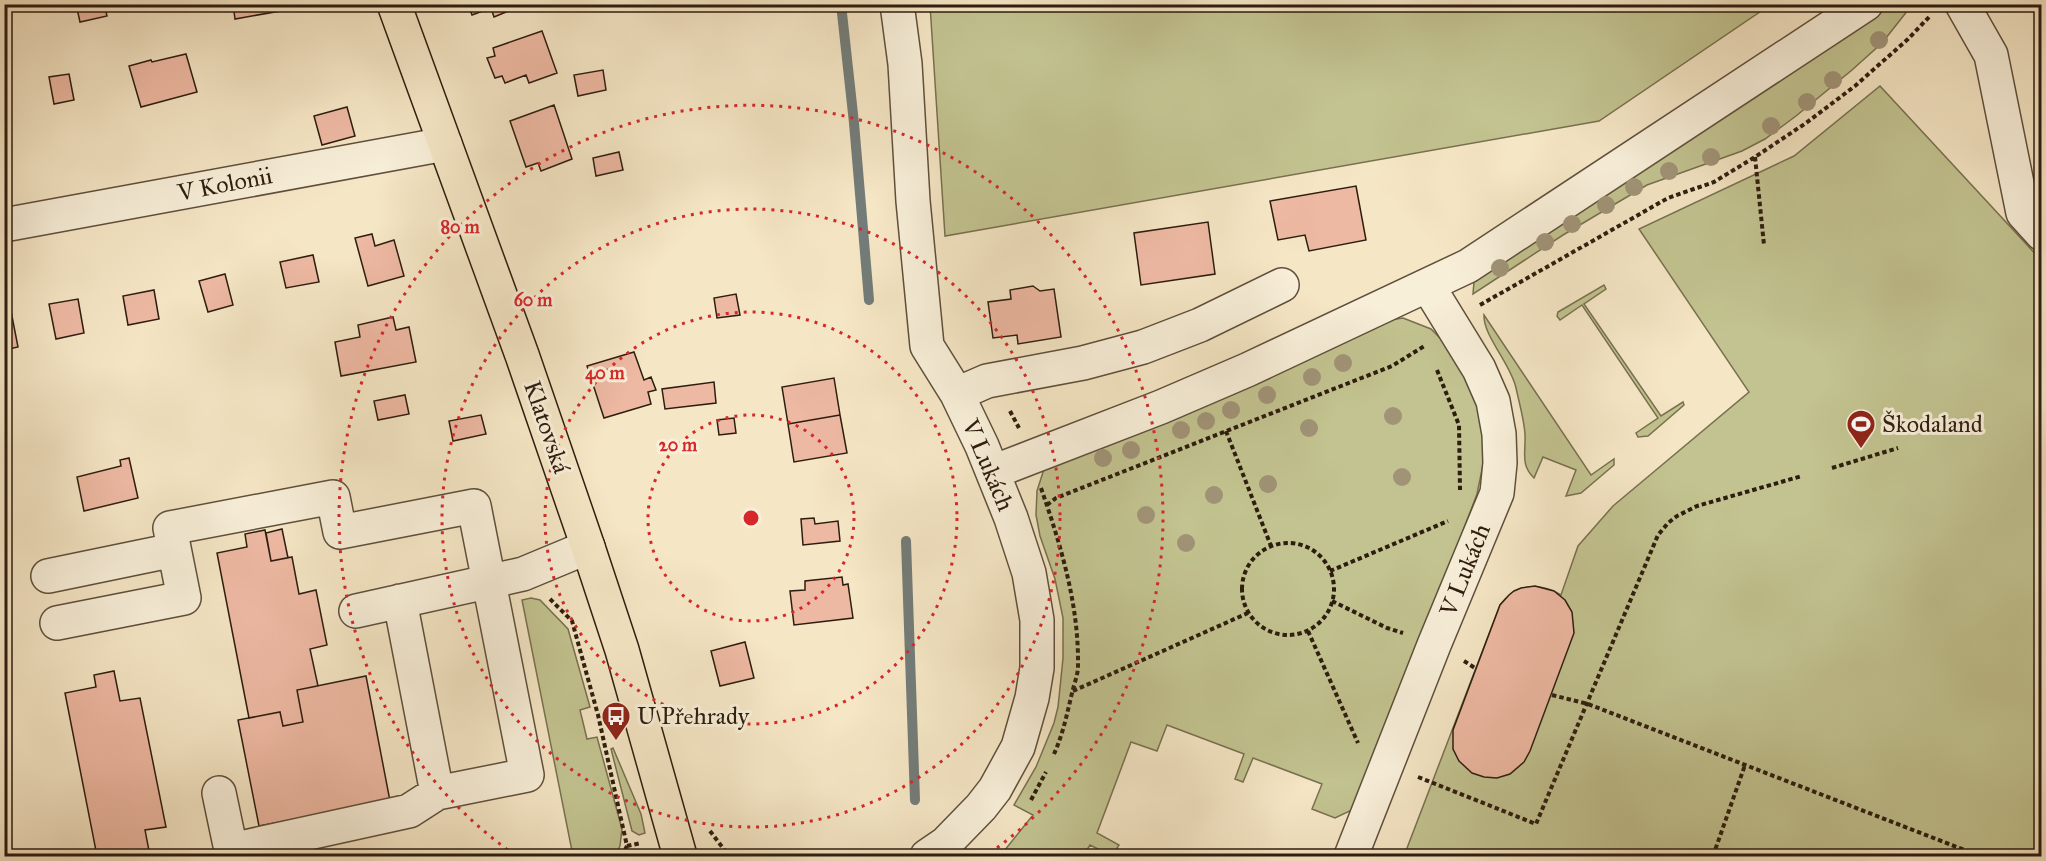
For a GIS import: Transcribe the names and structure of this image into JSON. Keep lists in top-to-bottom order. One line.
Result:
{"streets":{"main road":["Klatovská"],"street":["V Kolonii","V Lukách"]},"crossings":[["V Kolonii","Klatovská"]],"places":{"sports":["Škodaland"],"bus stop":["U Přehrady"]},"rings":["80 m","60 m","40 m","20 m"]}
